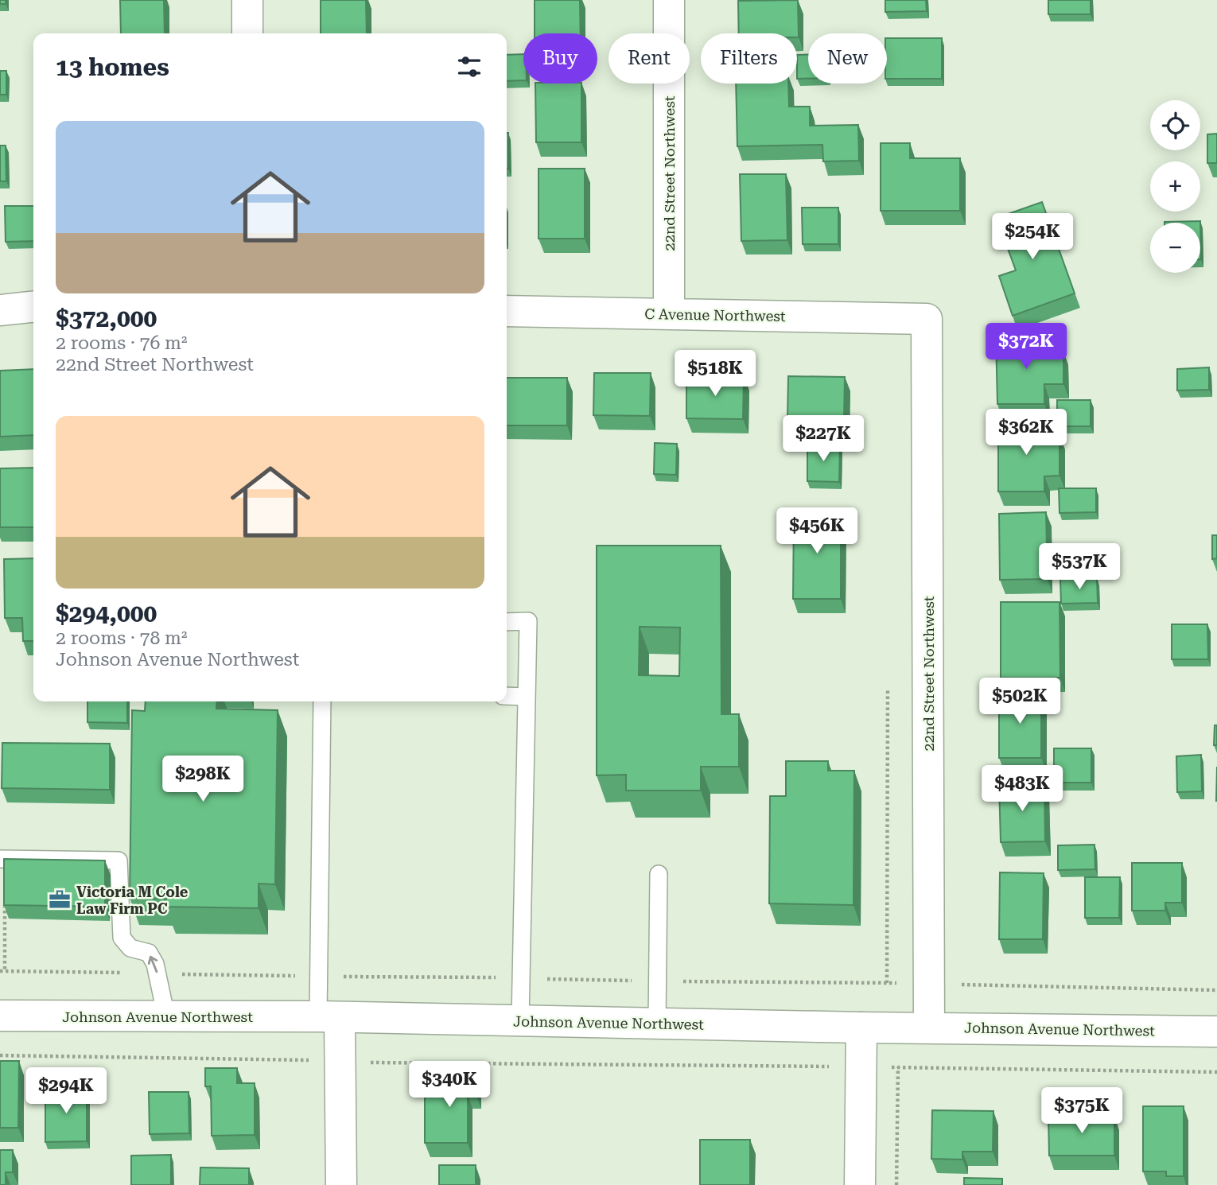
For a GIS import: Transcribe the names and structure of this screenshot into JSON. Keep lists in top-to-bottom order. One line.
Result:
{"streets":{"street":["22nd Street Northwest","C Avenue Northwest","Johnson Avenue Northwest"]},"crossings":[["22nd Street Northwest","C Avenue Northwest"],["22nd Street Northwest","Johnson Avenue Northwest"]],"places":{"office":["Victoria M Cole Law Firm PC"]},"page":{"chip":["Buy","Rent","Filters","New"],"heading":"13 homes","map_buttons":["+","−"],"list":[{"name":"$372,000","note":"2 rooms · 76 m² · 22nd Street Northwest"},{"name":"$294,000","note":"2 rooms · 78 m² · Johnson Avenue Northwest"}],"price":["$254K","$372K","$518K","$362K","$227K","$456K","$537K","$502K","$298K","$483K","$340K","$294K","$375K"]}}
